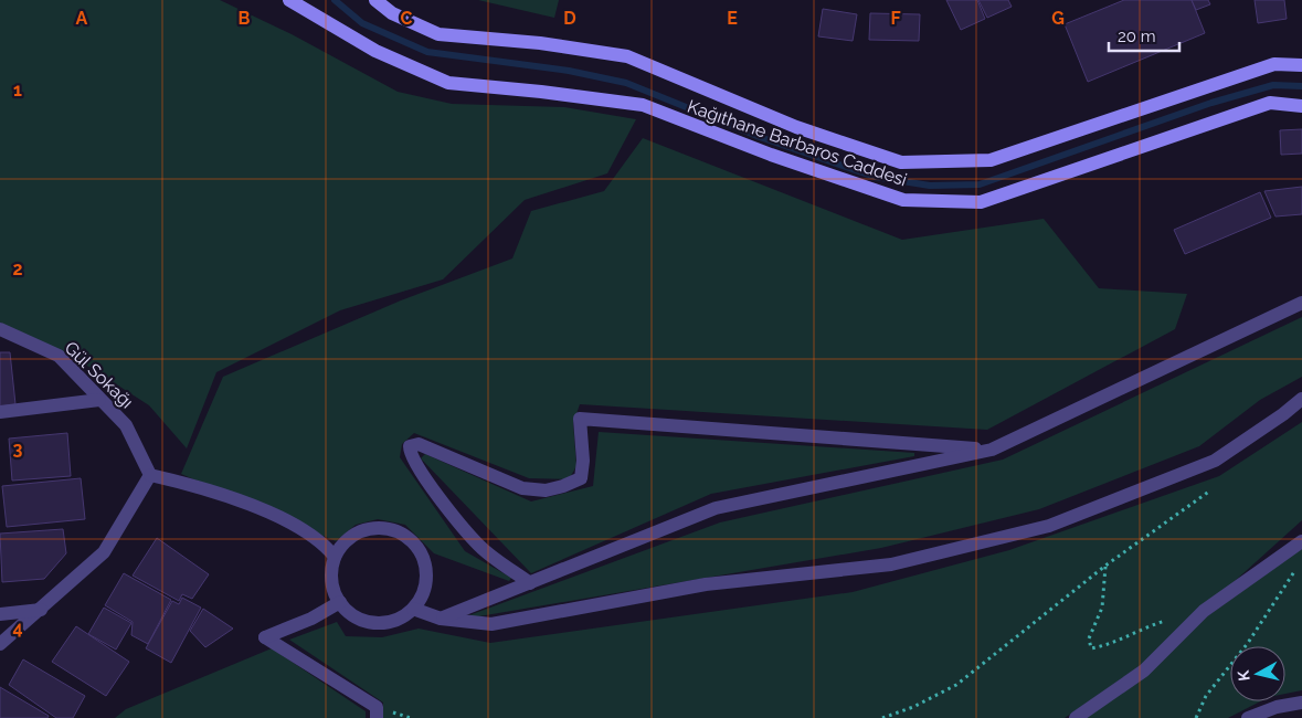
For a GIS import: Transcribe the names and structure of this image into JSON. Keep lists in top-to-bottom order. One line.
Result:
{"streets":{"main road":["Kağıthane Barbaros Caddesi"],"street":["Gül Sokağı"]},"scale_bar":"20 m","north":"left","grid":{"columns":["A","B","C","D","E","F","G"],"rows":["1","2","3","4"]}}
